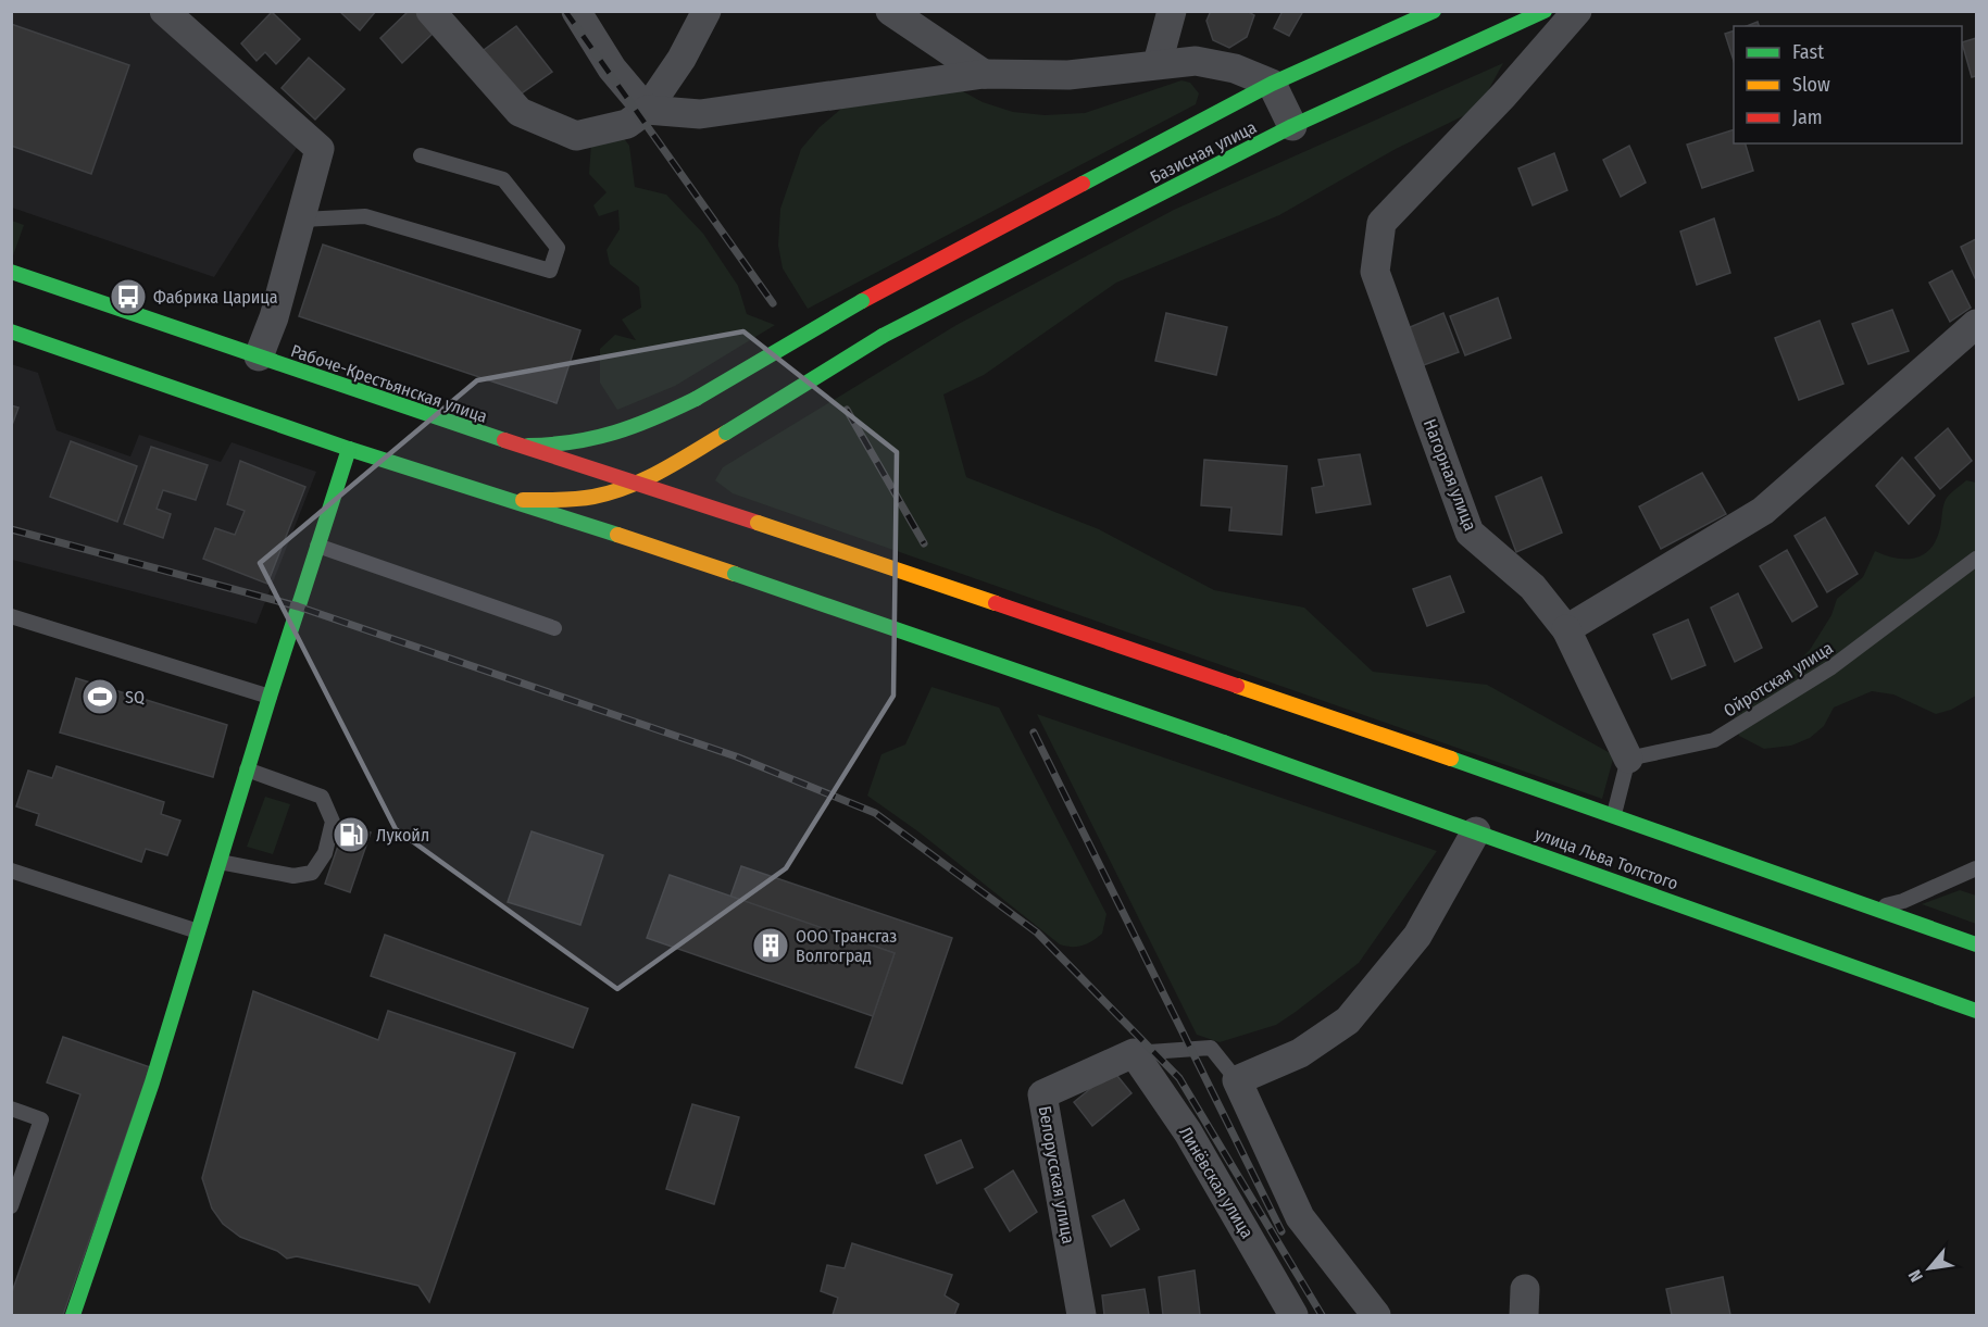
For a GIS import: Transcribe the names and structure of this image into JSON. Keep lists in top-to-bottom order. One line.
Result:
{"streets":{"main road":["Базисная улица","Рабоче-Крестьянская улица","улица Льва Толстого"],"street":["Нагорная улица","Белорусская улица","Линёвская улица"],"lane":["Ойротская улица"]},"crossings":[["Базисная улица","Рабоче-Крестьянская улица"],["Нагорная улица","Ойротская улица"],["Белорусская улица","Линёвская улица"]],"places":{"bus stop":["Фабрика Царица"],"sports":["SQ"],"fuel station":["Лукойл"],"building":["ООО Трансгаз Волгоград"]},"legend":["Fast","Slow","Jam"],"north":"bottom left"}
